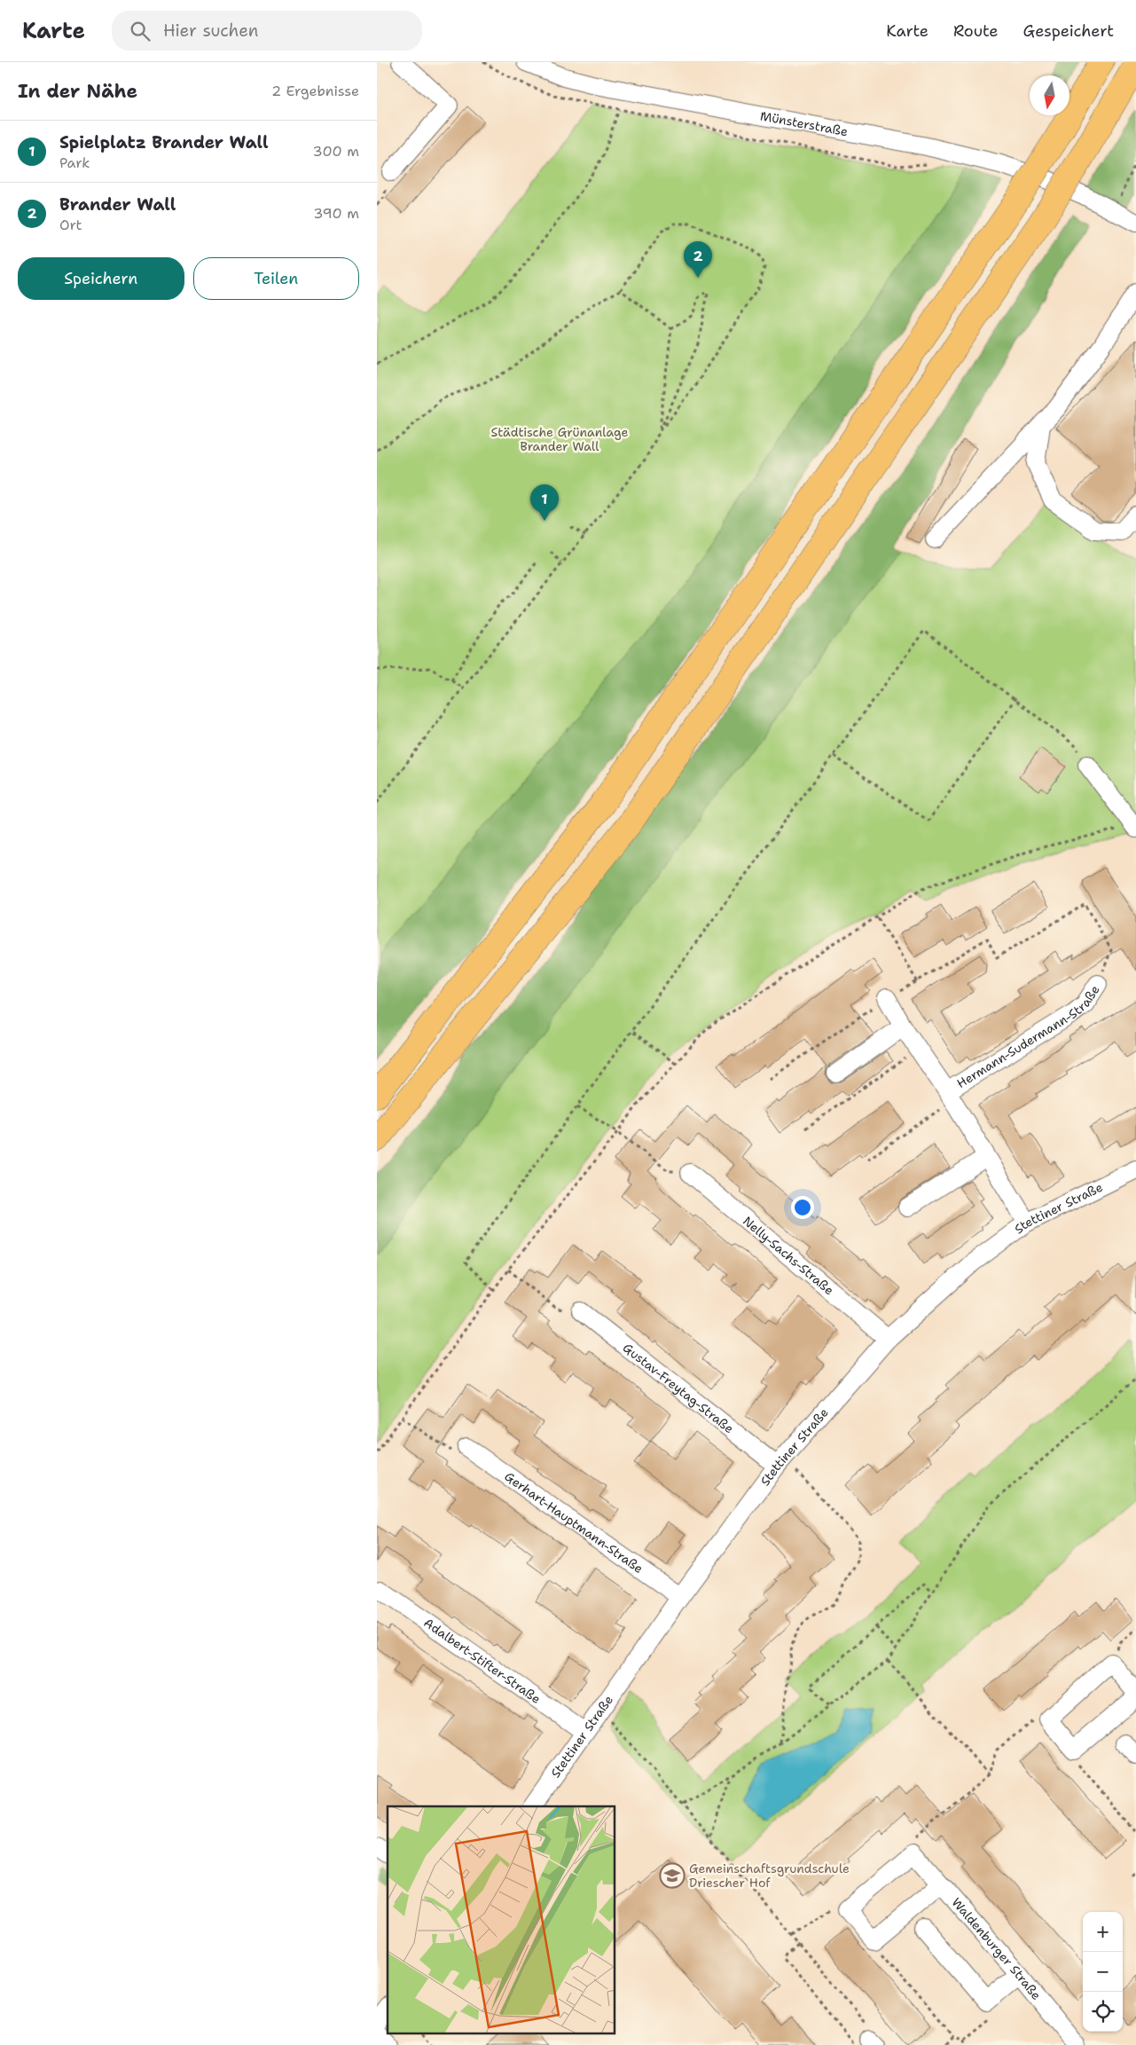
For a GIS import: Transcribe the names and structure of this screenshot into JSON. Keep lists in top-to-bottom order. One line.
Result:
{"streets":{"street":["Münsterstraße","Hermann-Sudermann-Straße","Stettiner Straße","Nelly-Sachs-Straße","Gustav-Freytag-Straße","Gerhart-Hauptmann-Straße","Adalbert-Stifter-Straße","Waldenburger Straße"]},"crossings":[["Hermann-Sudermann-Straße","Stettiner Straße"],["Stettiner Straße","Nelly-Sachs-Straße"],["Stettiner Straße","Gustav-Freytag-Straße"],["Stettiner Straße","Gerhart-Hauptmann-Straße"],["Stettiner Straße","Adalbert-Stifter-Straße"]],"parks":["Städtische Grünanlage Brander Wall"],"places":{"school or university":["Gemeinschaftsgrundschule Driescher Hof"]},"north":"bottom","page":{"header":"Karte","search":"Hier suchen","nav":["Karte","Route","Gespeichert"],"heading":["In der Nähe","2 Ergebnisse"],"list":[{"mark":"1","name":"Spielplatz Brander Wall","note":"Park","value":"300 m"},{"mark":"2","name":"Brander Wall","note":"Ort","value":"390 m"}],"pins":["2","1"],"buttons":["Speichern","Teilen"],"map_buttons":["+","−"]}}
